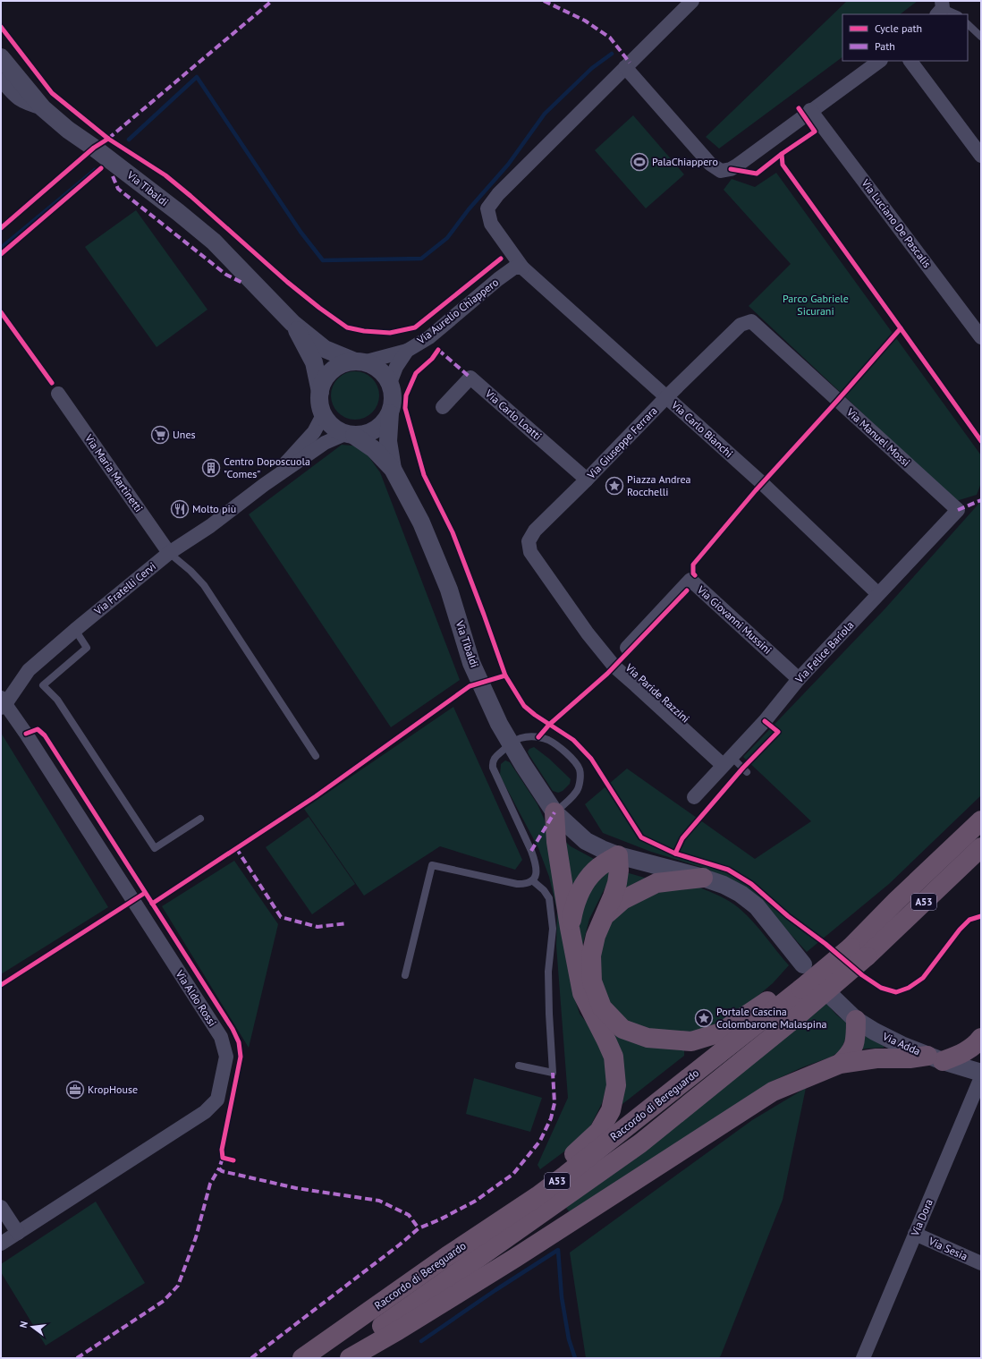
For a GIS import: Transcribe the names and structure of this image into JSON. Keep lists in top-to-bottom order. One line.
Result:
{"streets":{"highway":["A53","Raccordo di Bereguardo"],"street":["Via Tibaldi","Via Luciano De Pascalis","Via Aurelio Chiappero","Via Carlo Loatti","Via Carlo Bianchi","Via Manuel Mossi","Via Giuseppe Ferrara","Via Maria Martinetti","Via Fratelli Cervi","Via Giovanni Mussini","Via Felice Bariola","Via Paride Razzini","Via Aldo Rossi","Via Adda","Via Dora","Via Sesia"]},"crossings":[["Via Tibaldi","Via Aurelio Chiappero"],["Via Tibaldi","Via Fratelli Cervi"],["Via Aurelio Chiappero","Via Carlo Bianchi"],["Via Aurelio Chiappero","Via Fratelli Cervi"],["Via Carlo Loatti","Via Giuseppe Ferrara"],["Via Carlo Bianchi","Via Giuseppe Ferrara"],["Via Carlo Bianchi","Via Felice Bariola"],["Via Manuel Mossi","Via Giuseppe Ferrara"],["Via Manuel Mossi","Via Felice Bariola"],["Via Giuseppe Ferrara","Via Paride Razzini"],["Via Maria Martinetti","Via Fratelli Cervi"],["Via Fratelli Cervi","Via Aldo Rossi"],["Via Giovanni Mussini","Via Felice Bariola"],["Via Felice Bariola","Via Paride Razzini"],["Via Dora","Via Sesia"]],"parks":["Parco Gabriele Sicurani"],"places":{"sports":["PalaChiappero"],"supermarket":["Unes"],"building":["Centro Doposcuola \"Comes\""],"place":["Piazza Andrea Rocchelli","Portale Cascina Colombarone Malaspina"],"restaurant":["Molto più"],"office":["KropHouse"]},"legend":["Cycle path","Path"],"north":"left"}
